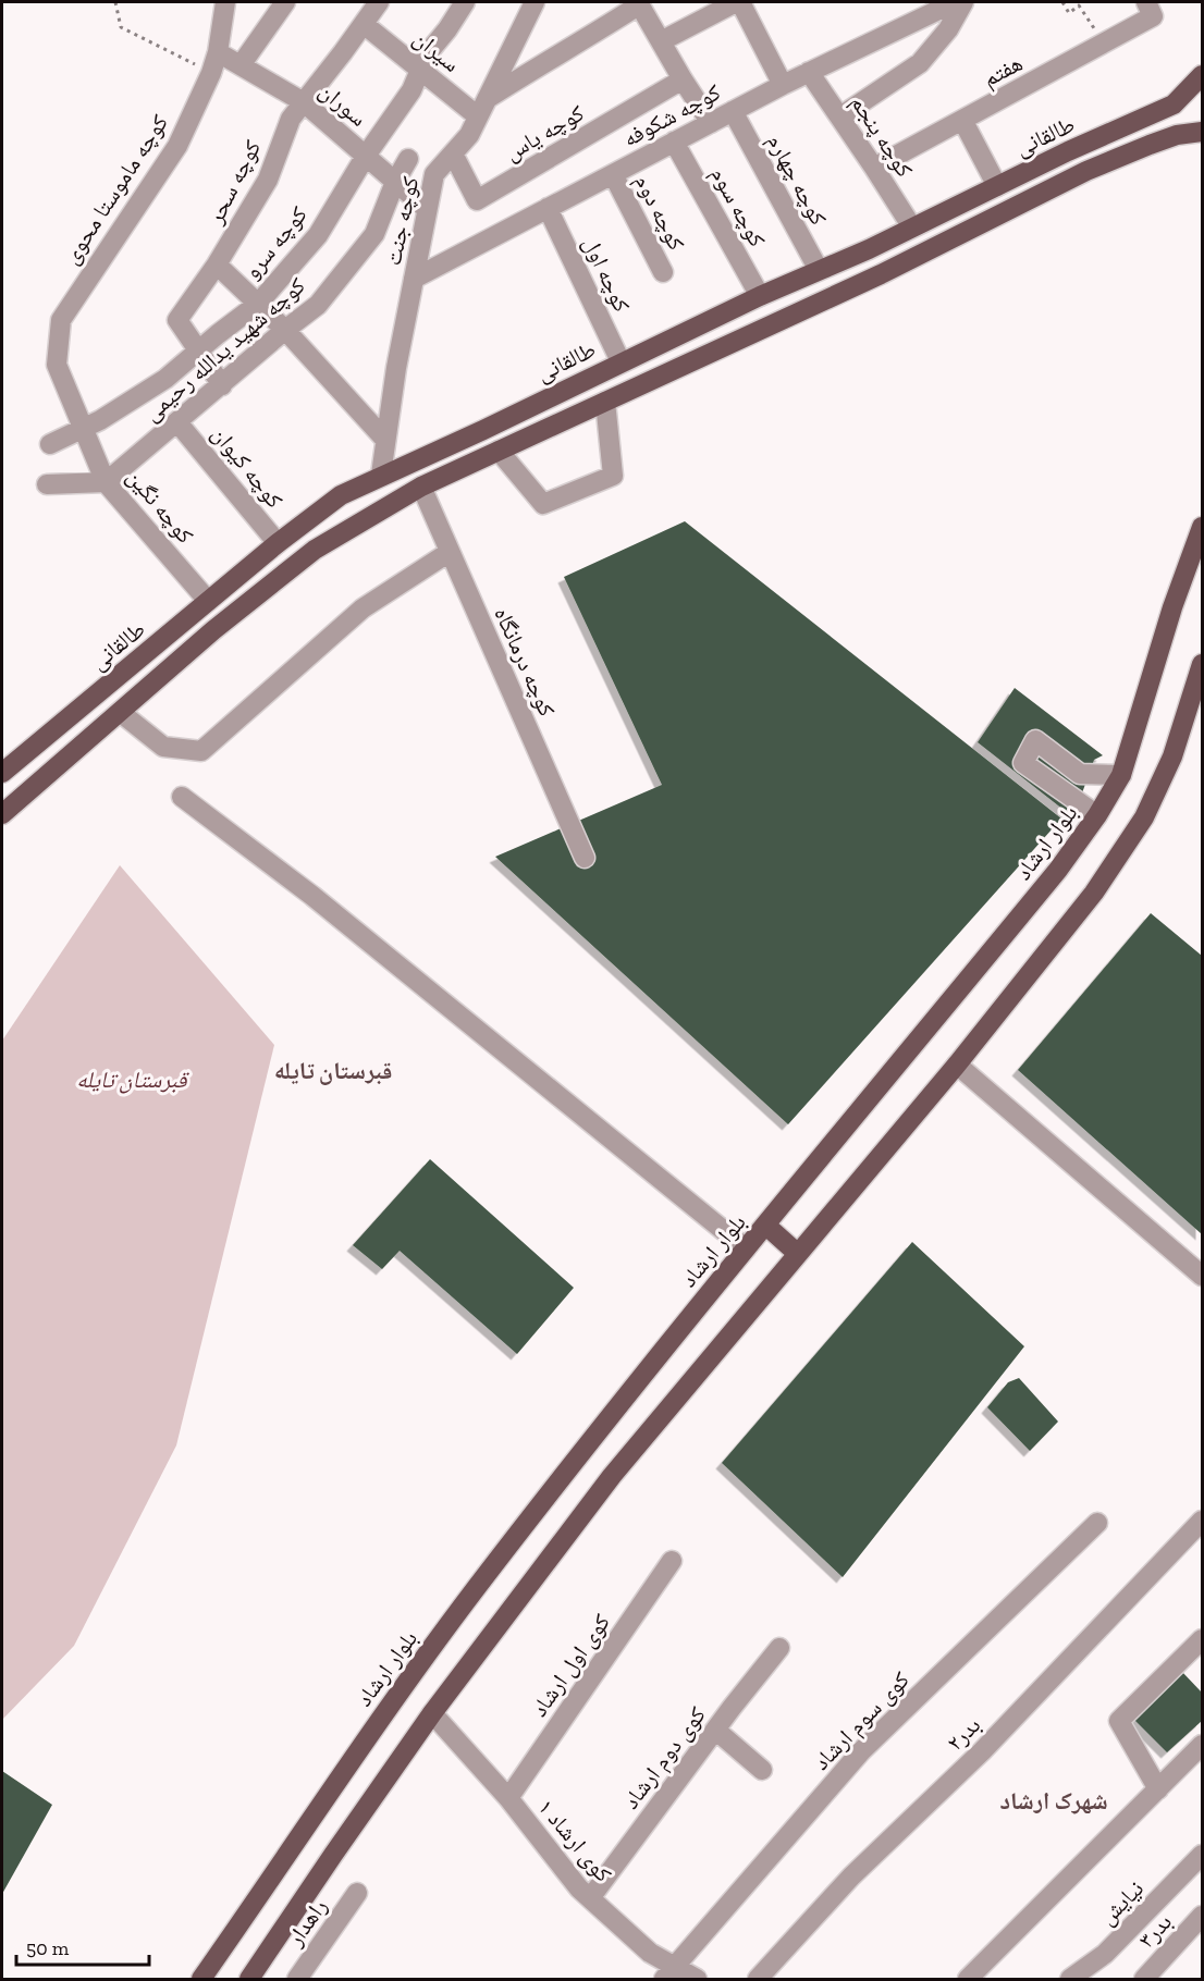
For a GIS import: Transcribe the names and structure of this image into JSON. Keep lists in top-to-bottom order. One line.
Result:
{"streets":{"main road":["طالقانی","بلوار ارشاد"],"street":["سیران","هفتم","سوران","کوچه شکوفه","کوچه یاس","کوچه پنجم","کوچه چهارم","کوچه سحر","کوچه ماموستا محوی","کوچه سوم","کوچه دوم","کوچه جنت","کوچه سرو","کوچه اول","کوچه شهید یدالله رحیمی","کوچه کیوان","کوچه نگین","کوچه درمانگاه","کوی اول ارشاد","کوی سوم ارشاد","بدر۲","کوی دوم ارشاد","کوی ارشاد ۱","نیایش","راهدار","بدر۳"]},"crossings":[["سیران","کوچه سحر"],["سیران","کوچه جنت"],["سیران","کوچه سرو"],["هفتم","کوچه پنجم"],["سوران","کوچه سحر"],["سوران","کوچه ماموستا محوی"],["سوران","کوچه جنت"],["سوران","کوچه سرو"],["سوران","کوچه شهید یدالله رحیمی"],["کوچه شکوفه","کوچه پنجم"],["کوچه شکوفه","کوچه چهارم"],["کوچه شکوفه","کوچه سوم"],["کوچه شکوفه","کوچه دوم"],["کوچه شکوفه","کوچه جنت"],["کوچه شکوفه","کوچه اول"],["کوچه یاس","کوچه جنت"],["کوچه پنجم","طالقانی"],["طالقانی","کوچه چهارم"],["طالقانی","کوچه سوم"],["طالقانی","کوچه جنت"],["طالقانی","کوچه اول"],["طالقانی","کوچه کیوان"],["طالقانی","کوچه نگین"],["کوچه سحر","کوچه سرو"],["کوچه سحر","کوچه شهید یدالله رحیمی"],["کوچه ماموستا محوی","کوچه نگین"],["کوچه سرو","کوچه نگین"],["کوچه شهید یدالله رحیمی","کوچه کیوان"],["کوچه شهید یدالله رحیمی","کوچه نگین"],["کوی اول ارشاد","کوی ارشاد ۱"],["کوی سوم ارشاد","کوی ارشاد ۱"],["کوی دوم ارشاد","کوی ارشاد ۱"]],"districts":["قبرستان تایله","شهرک ارشاد"],"parks":["قبرستان تایله"],"scale_bar":"50 m"}
